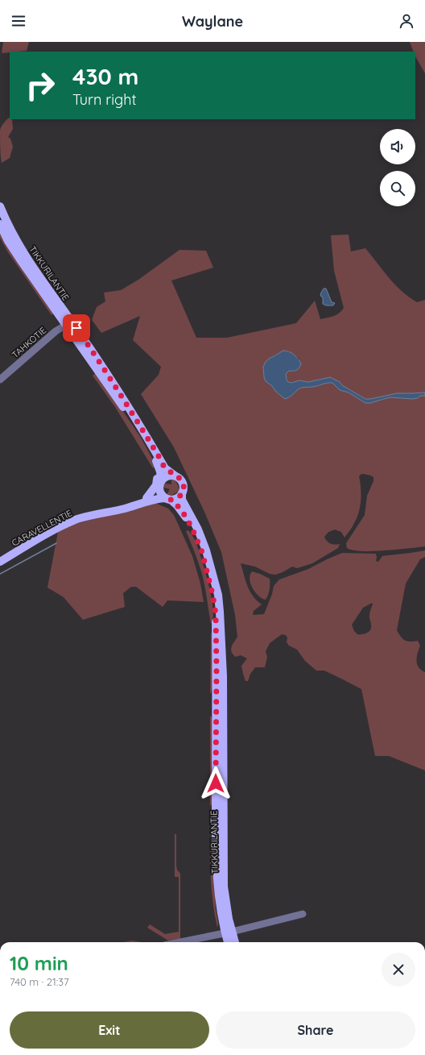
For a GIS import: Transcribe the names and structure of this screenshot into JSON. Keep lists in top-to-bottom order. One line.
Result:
{"streets":{"main road":["TIKKURILANTIE","CARAVELLENTIE"],"street":["TAHKOTIE"]},"crossings":[["TIKKURILANTIE","TAHKOTIE"],["TIKKURILANTIE","CARAVELLENTIE"]],"page":{"header":"Waylane","turn":["430 m","Turn right"],"heading":["10 min","740 m · 21:37"],"buttons":["Exit","Share"]}}
